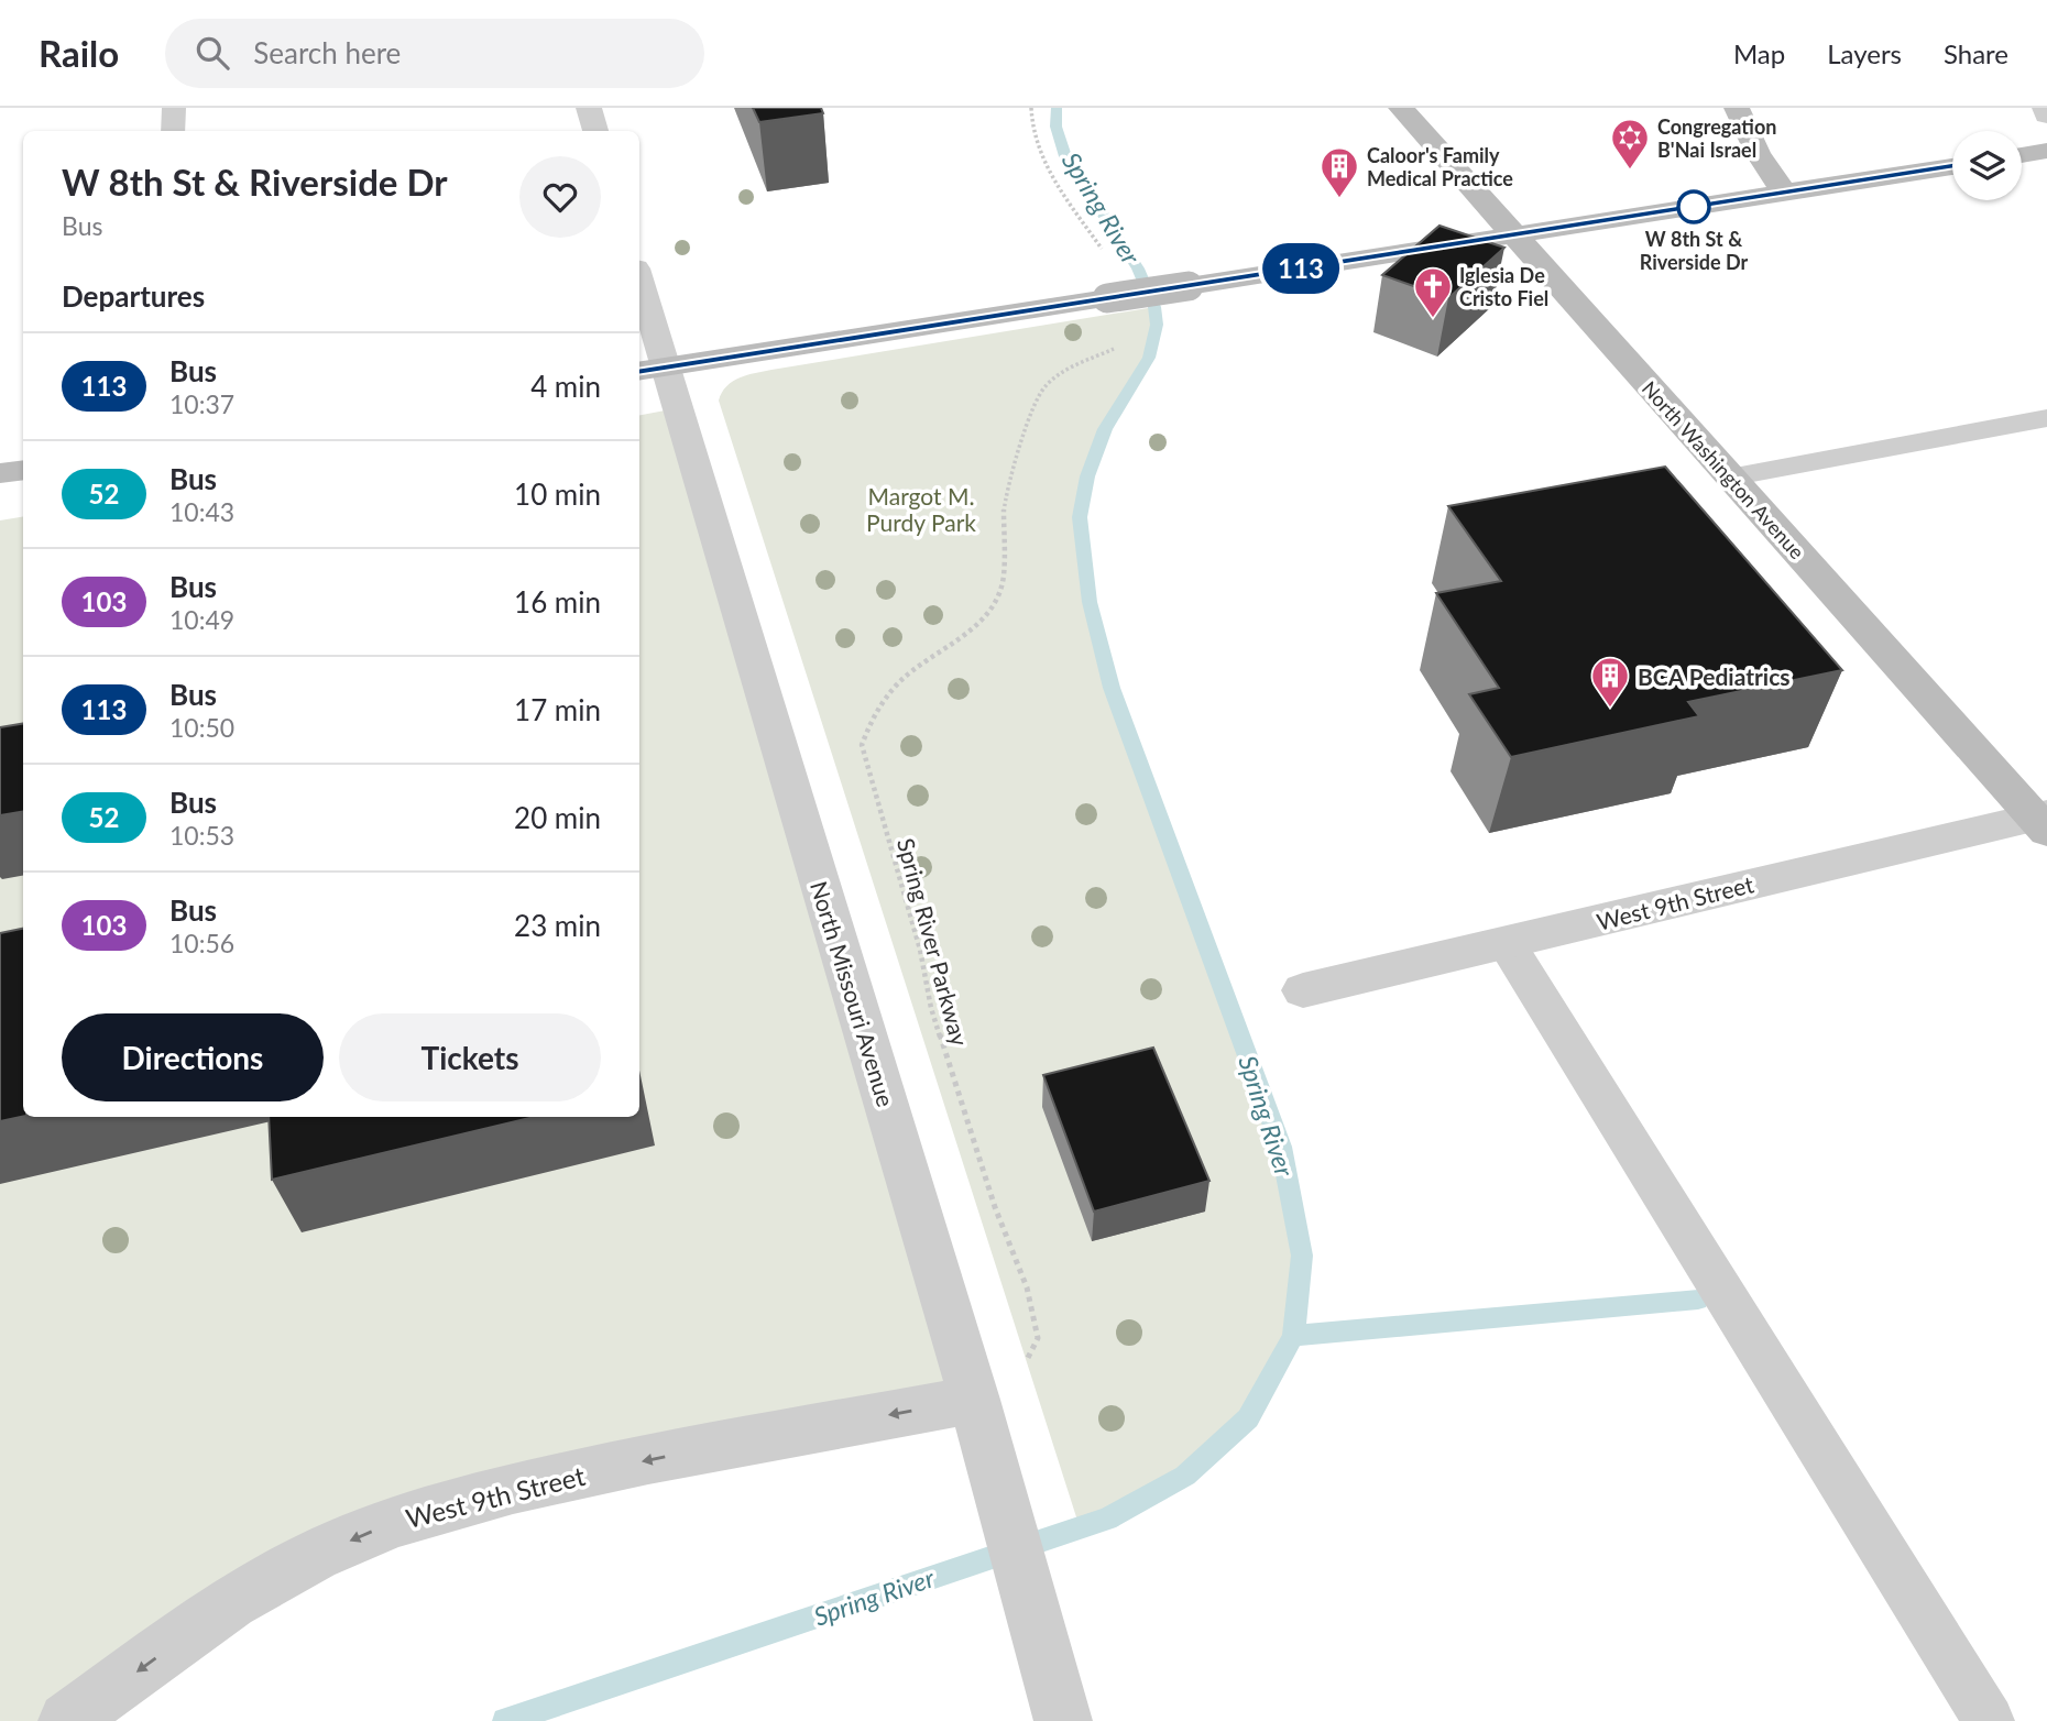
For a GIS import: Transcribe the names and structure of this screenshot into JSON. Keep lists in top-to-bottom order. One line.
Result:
{"streets":{"street":["North Washington Avenue","West 9th Street","North Missouri Avenue"],"path":["Spring River Parkway"]},"crossings":[["North Washington Avenue","West 9th Street"],["West 9th Street","Spring River Parkway"],["West 9th Street","North Missouri Avenue"],["Spring River Parkway","North Missouri Avenue"]],"one_way":["West 9th Street"],"water":["Spring River"],"parks":["Margot M. Purdy Park"],"places":{"synagogue":["Congregation B'Nai Israel"],"building":["Caloor's Family Medical Practice","BCA Pediatrics"],"other":["W 8th St & Riverside Dr"],"church":["Iglesia De Cristo Fiel"]},"lines":["bus line 113"],"page":{"header":"Railo","search":"Search here","nav":["Map","Layers","Share"],"on_map":"113","heading":[["W 8th St & Riverside Dr","Bus"],"Departures"],"list":[{"mark":"113","name":"Bus","note":"10:37","value":"4 min"},{"mark":"52","name":"Bus","note":"10:43","value":"10 min"},{"mark":"103","name":"Bus","note":"10:49","value":"16 min"},{"mark":"113","name":"Bus","note":"10:50","value":"17 min"},{"mark":"52","name":"Bus","note":"10:53","value":"20 min"},{"mark":"103","name":"Bus","note":"10:56","value":"23 min"}],"buttons":["Directions","Tickets"]}}
